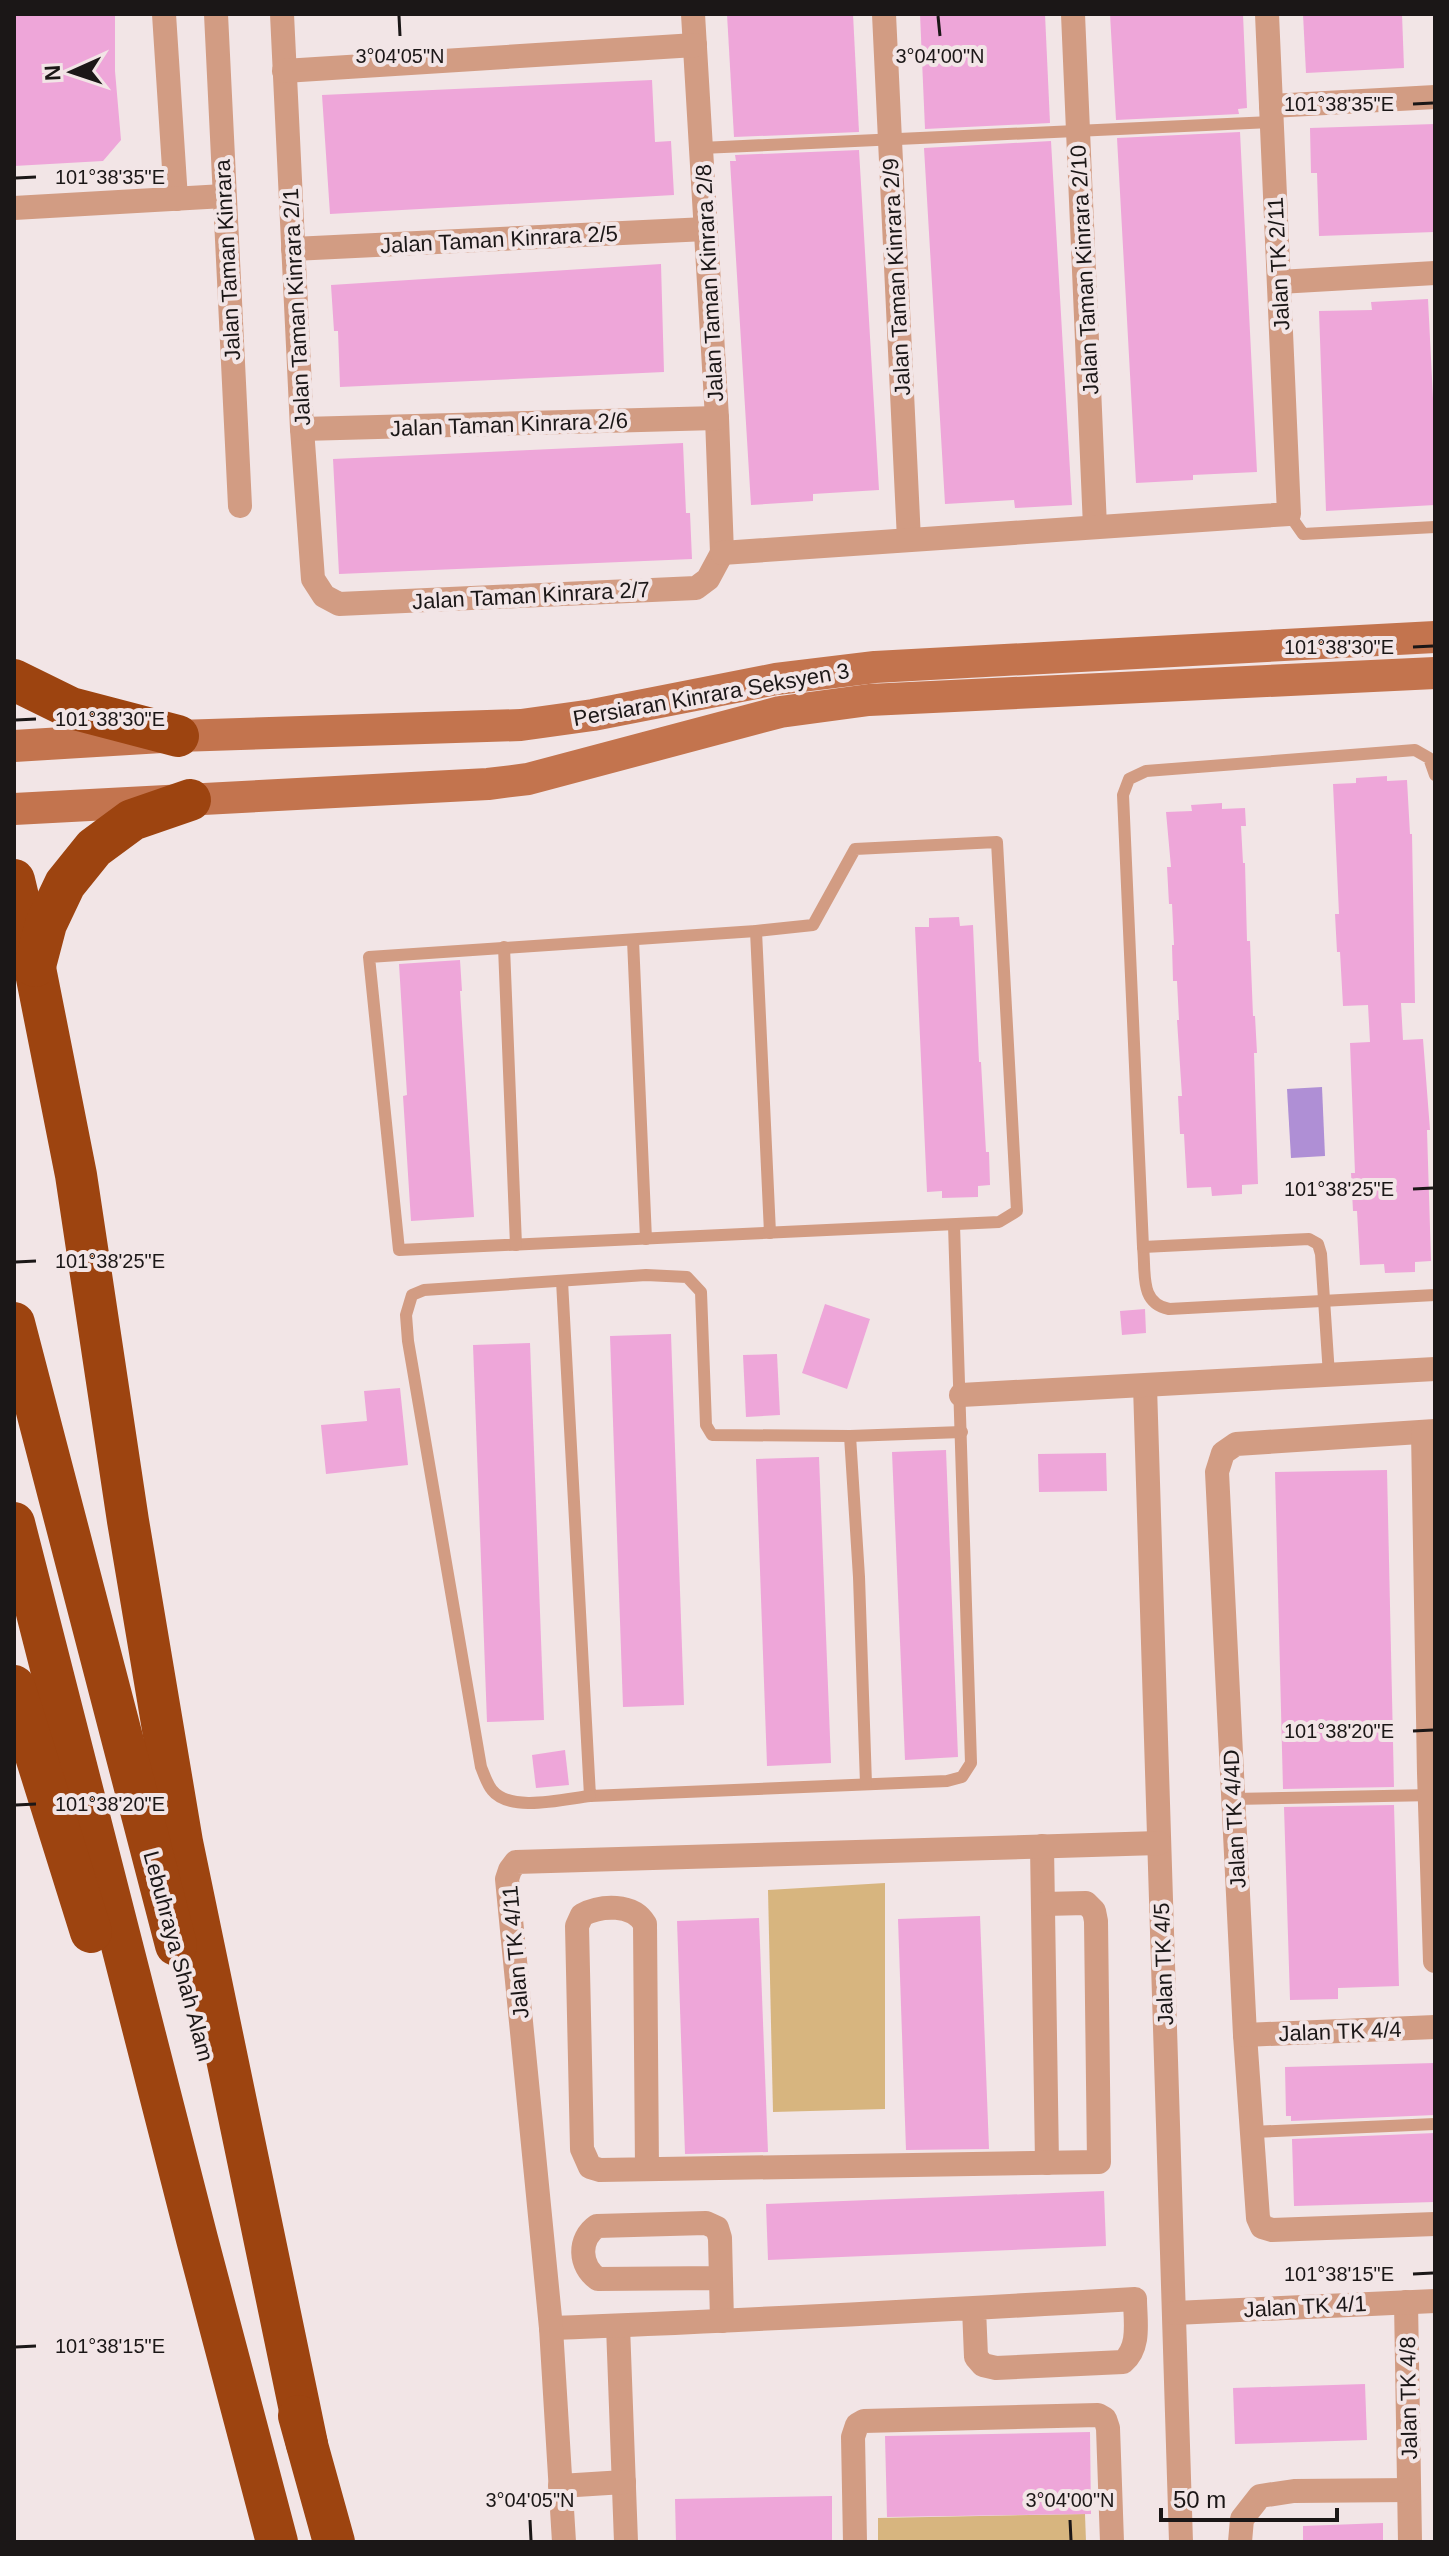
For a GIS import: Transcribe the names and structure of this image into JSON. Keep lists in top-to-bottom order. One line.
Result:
{"streets":{"highway":["Lebuhraya Shah Alam"],"main road":["Persiaran Kinrara Seksyen 3"],"street":["Jalan Taman Kinrara 2/5","Jalan Taman Kinrara","Jalan TK 2/11","Jalan Taman Kinrara 2/10","Jalan Taman Kinrara 2/9","Jalan Taman Kinrara 2/8","Jalan Taman Kinrara 2/1","Jalan Taman Kinrara 2/6","Jalan Taman Kinrara 2/7","Jalan TK 4/4D","Jalan TK 4/11","Jalan TK 4/5","Jalan TK 4/4","Jalan TK 4/1","Jalan TK 4/8"]},"crossings":[["Jalan Taman Kinrara 2/5","Jalan Taman Kinrara 2/8"],["Jalan Taman Kinrara 2/5","Jalan Taman Kinrara 2/1"],["Jalan Taman Kinrara 2/8","Jalan Taman Kinrara 2/6"],["Jalan Taman Kinrara 2/8","Jalan Taman Kinrara 2/7"],["Jalan Taman Kinrara 2/1","Jalan Taman Kinrara 2/6"],["Jalan Taman Kinrara 2/1","Jalan Taman Kinrara 2/7"],["Jalan TK 4/4D","Jalan TK 4/4"],["Jalan TK 4/11","Jalan TK 4/5"],["Jalan TK 4/5","Jalan TK 4/1"],["Jalan TK 4/1","Jalan TK 4/8"]],"scale_bar":"50 m","north":"left","coordinates":["3°04'05\"N","3°04'00\"N","101°38'35\"E","101°38'30\"E","101°38'25\"E","101°38'20\"E","101°38'15\"E"]}
